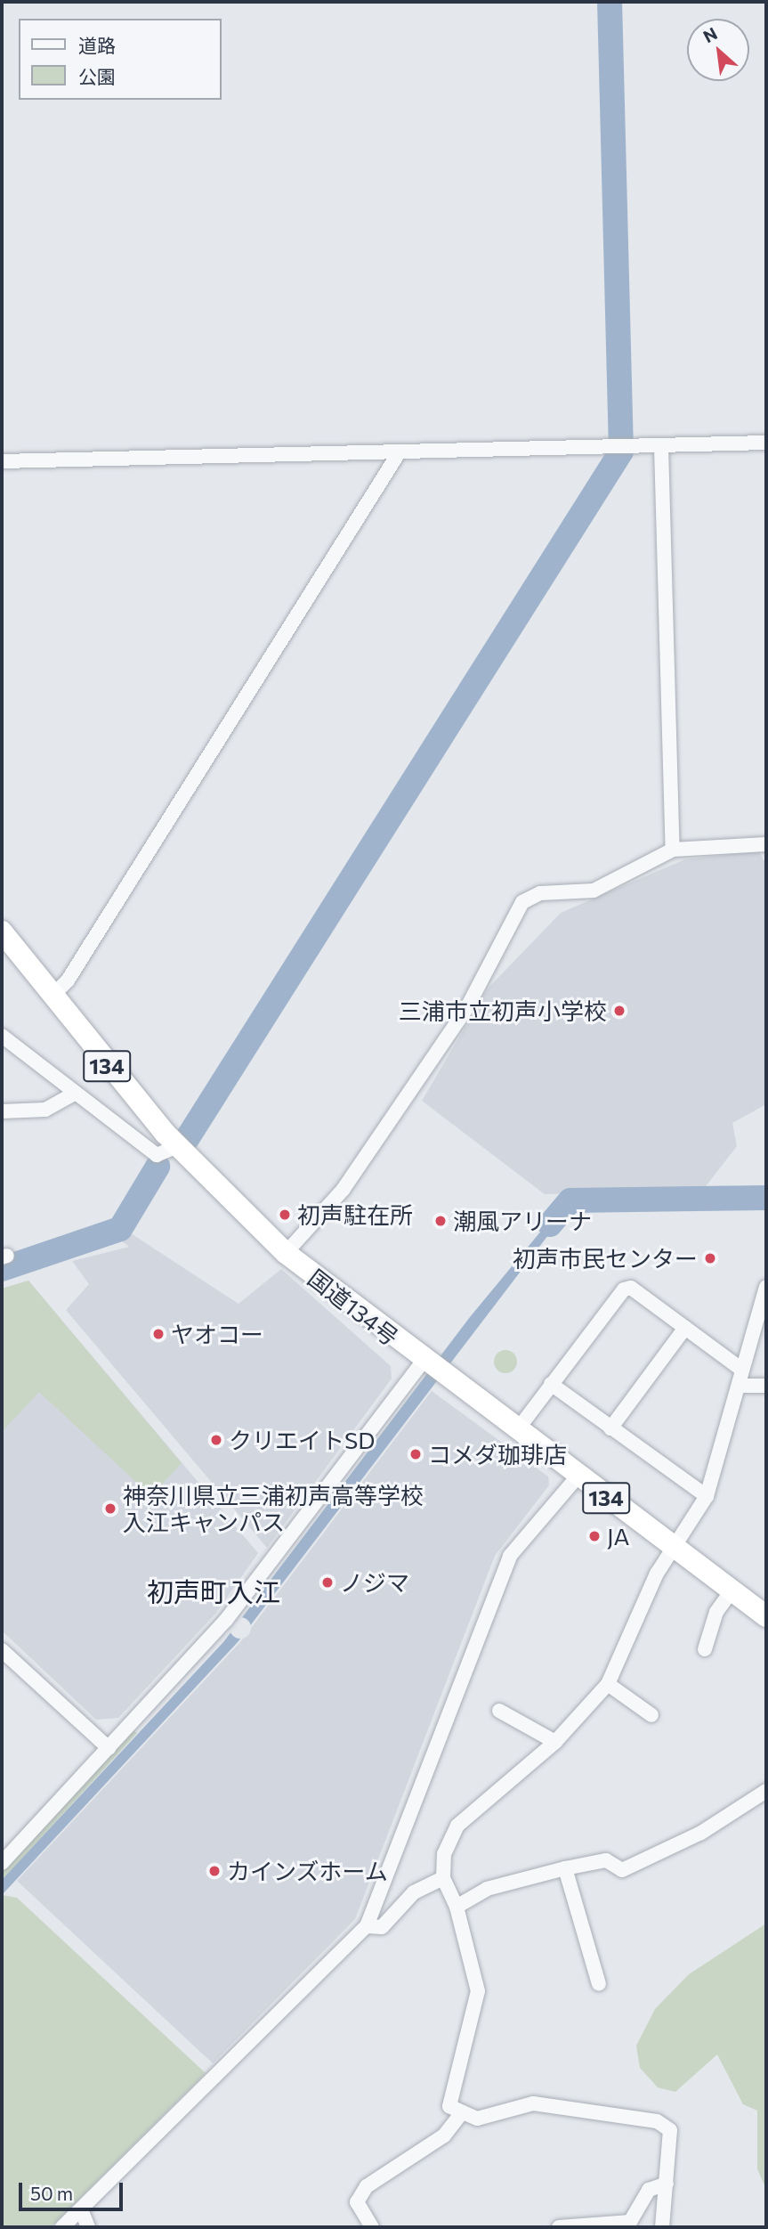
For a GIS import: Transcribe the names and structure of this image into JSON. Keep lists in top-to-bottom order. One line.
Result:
{"streets":{"highway":["134","国道134号"]},"districts":["初声町入江"],"places":["三浦市立初声小学校","初声駐在所","潮風アリーナ","初声市民センター","ヤオコー","クリエイトSD","コメダ珈琲店","神奈川県立三浦初声高等学校 入江キャンパス","JA","ノジマ","カインズホーム"],"legend":["道路","公園"],"scale_bar":"50 m","north":"top left"}
